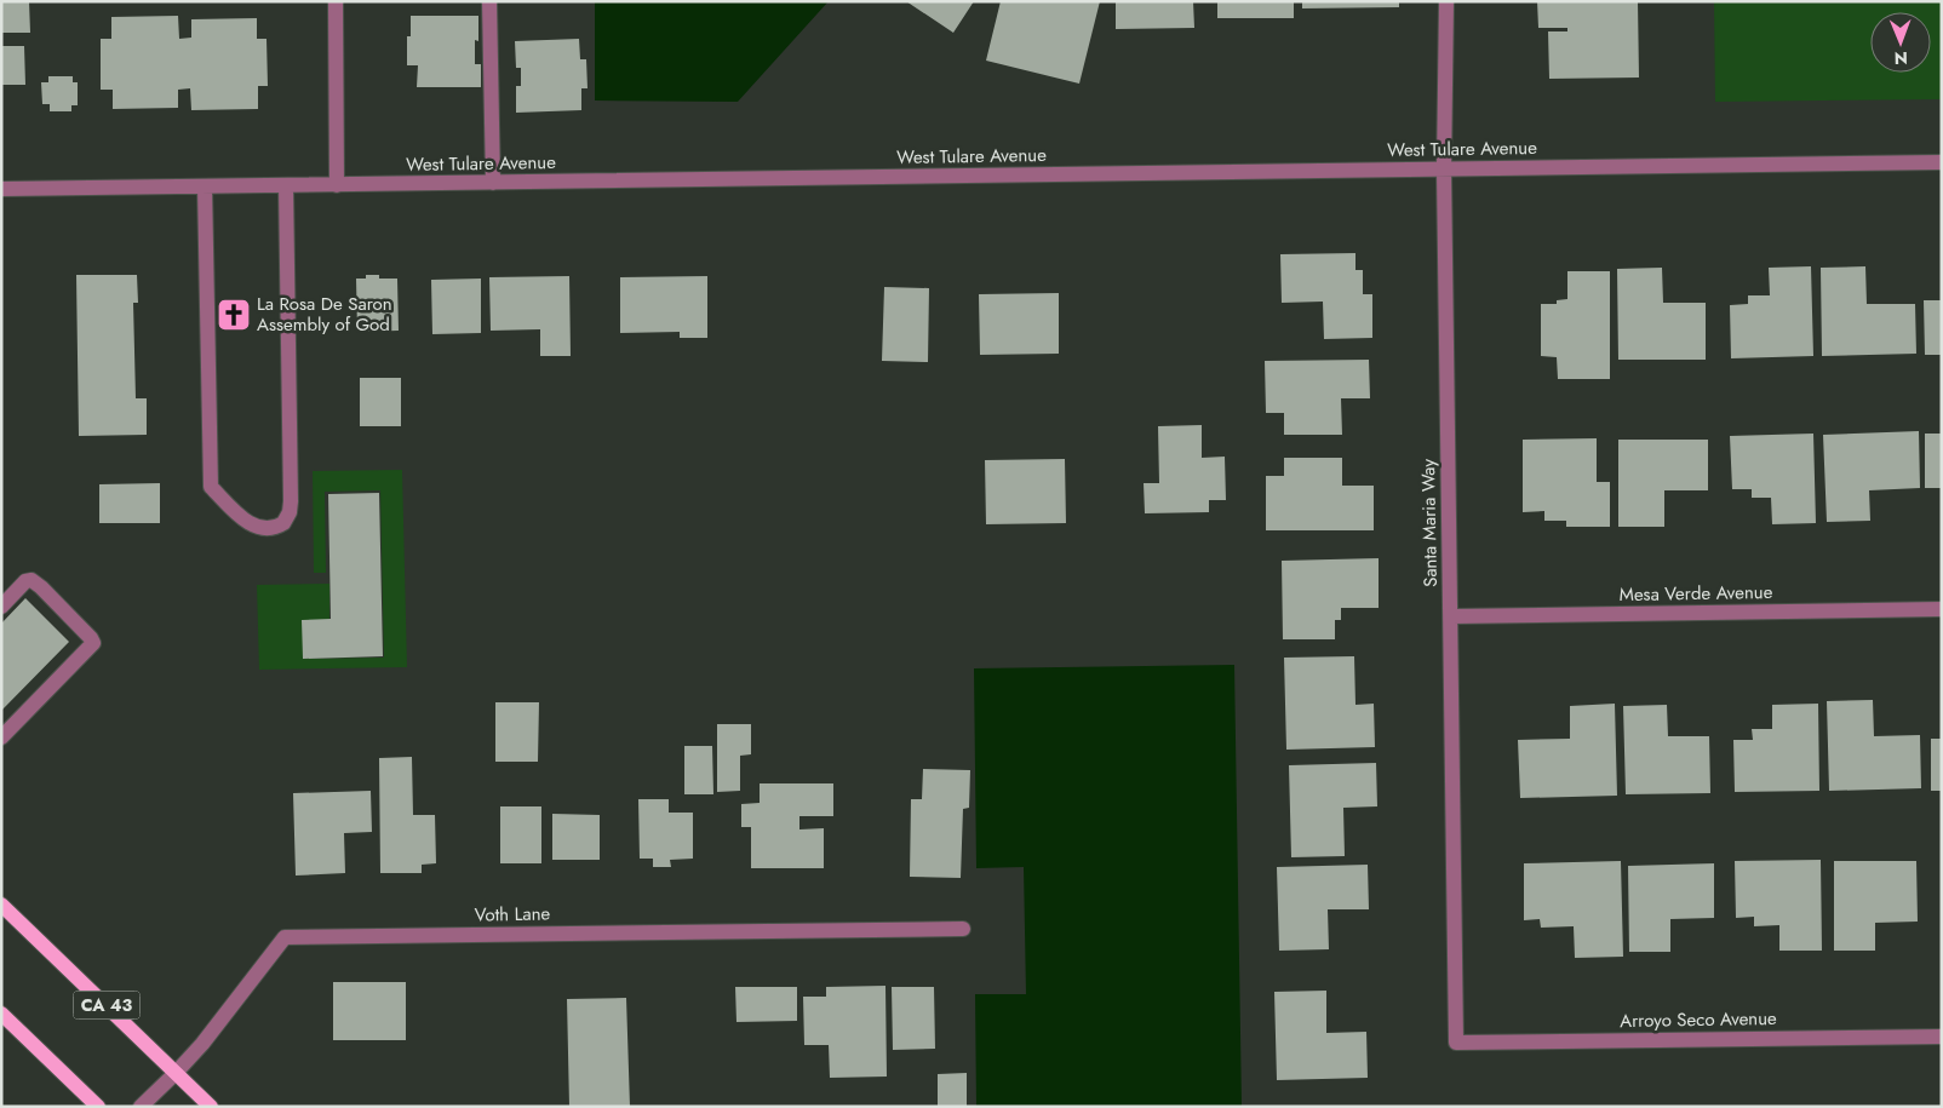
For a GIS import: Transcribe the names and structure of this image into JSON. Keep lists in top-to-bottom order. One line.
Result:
{"streets":{"main road":["CA 43"],"street":["West Tulare Avenue","Santa Maria Way","Mesa Verde Avenue","Voth Lane","Arroyo Seco Avenue"]},"crossings":[["West Tulare Avenue","Santa Maria Way"],["Santa Maria Way","Mesa Verde Avenue"],["Santa Maria Way","Arroyo Seco Avenue"],["Voth Lane","CA 43"]],"places":{"church":["La Rosa De Saron Assembly of God"]},"north":"bottom"}
